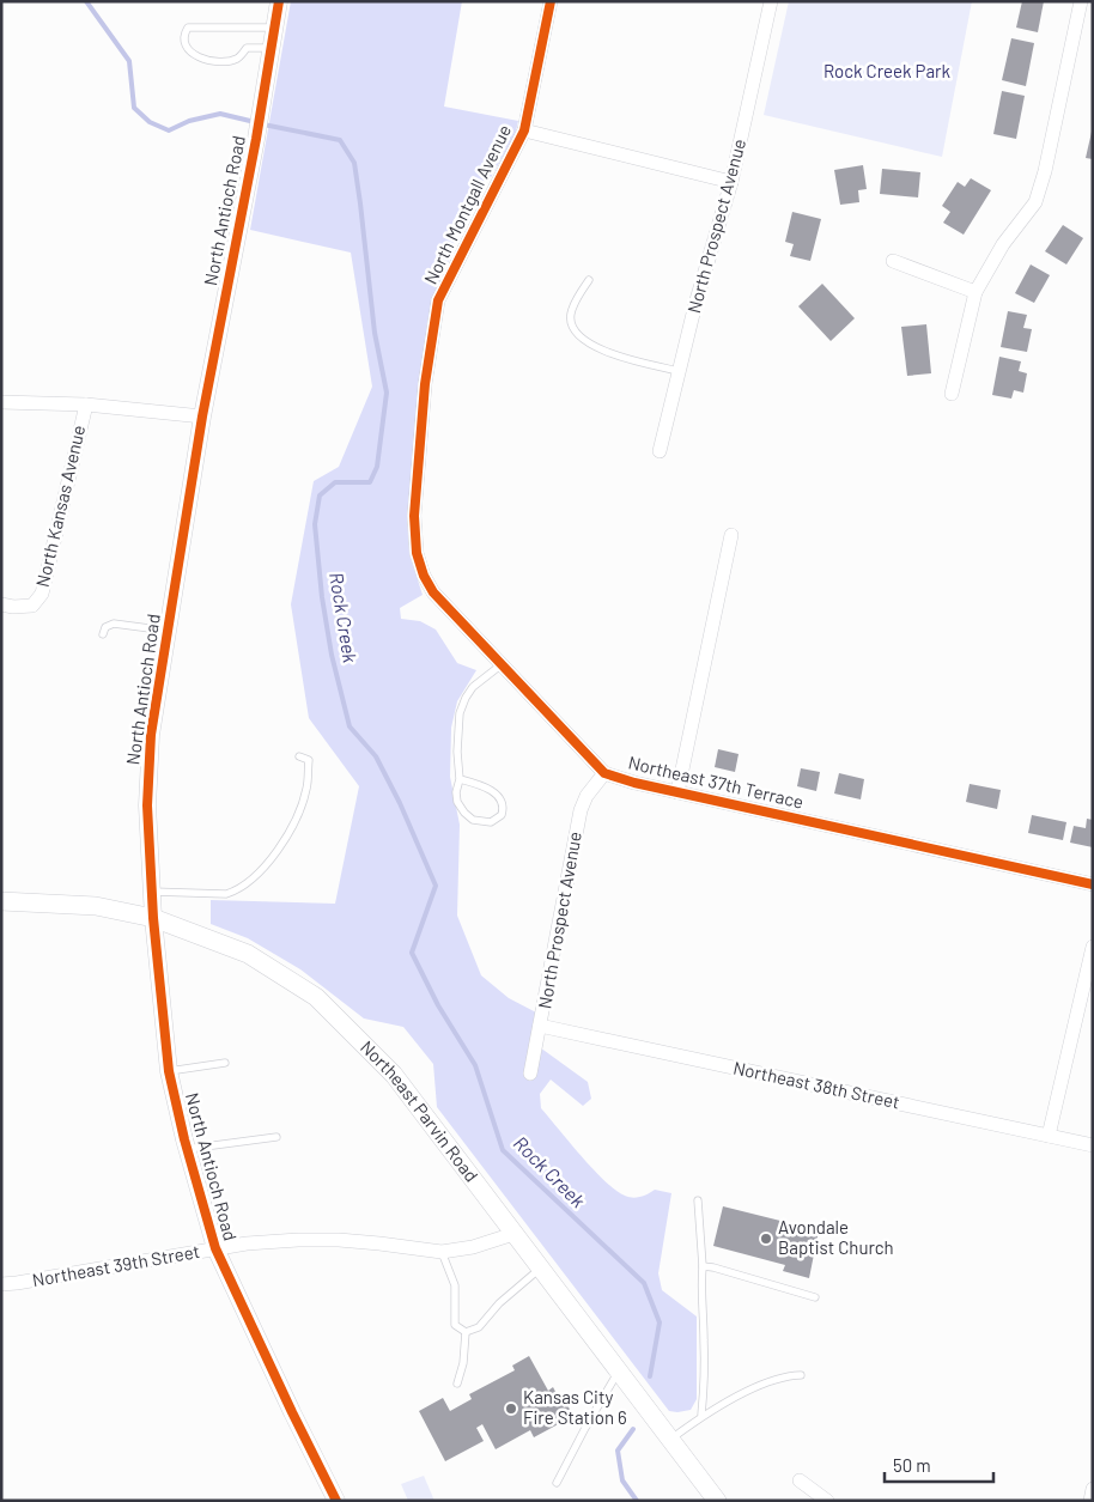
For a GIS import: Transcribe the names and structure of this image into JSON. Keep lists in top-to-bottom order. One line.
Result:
{"streets":{"main road":["Northeast Parvin Road"],"street":["North Montgall Avenue","North Antioch Road","North Prospect Avenue","North Kansas Avenue","Northeast 37th Terrace","Northeast 38th Street","Northeast 39th Street"]},"crossings":[["North Montgall Avenue","Northeast 37th Terrace"],["North Antioch Road","Northeast Parvin Road"],["North Antioch Road","Northeast 39th Street"],["North Prospect Avenue","Northeast 37th Terrace"],["North Prospect Avenue","Northeast 38th Street"],["Northeast Parvin Road","Northeast 39th Street"]],"water":["Rock Creek"],"parks":["Rock Creek Park"],"places":["Avondale Baptist Church","Kansas City Fire Station 6"],"scale_bar":"50 m"}
